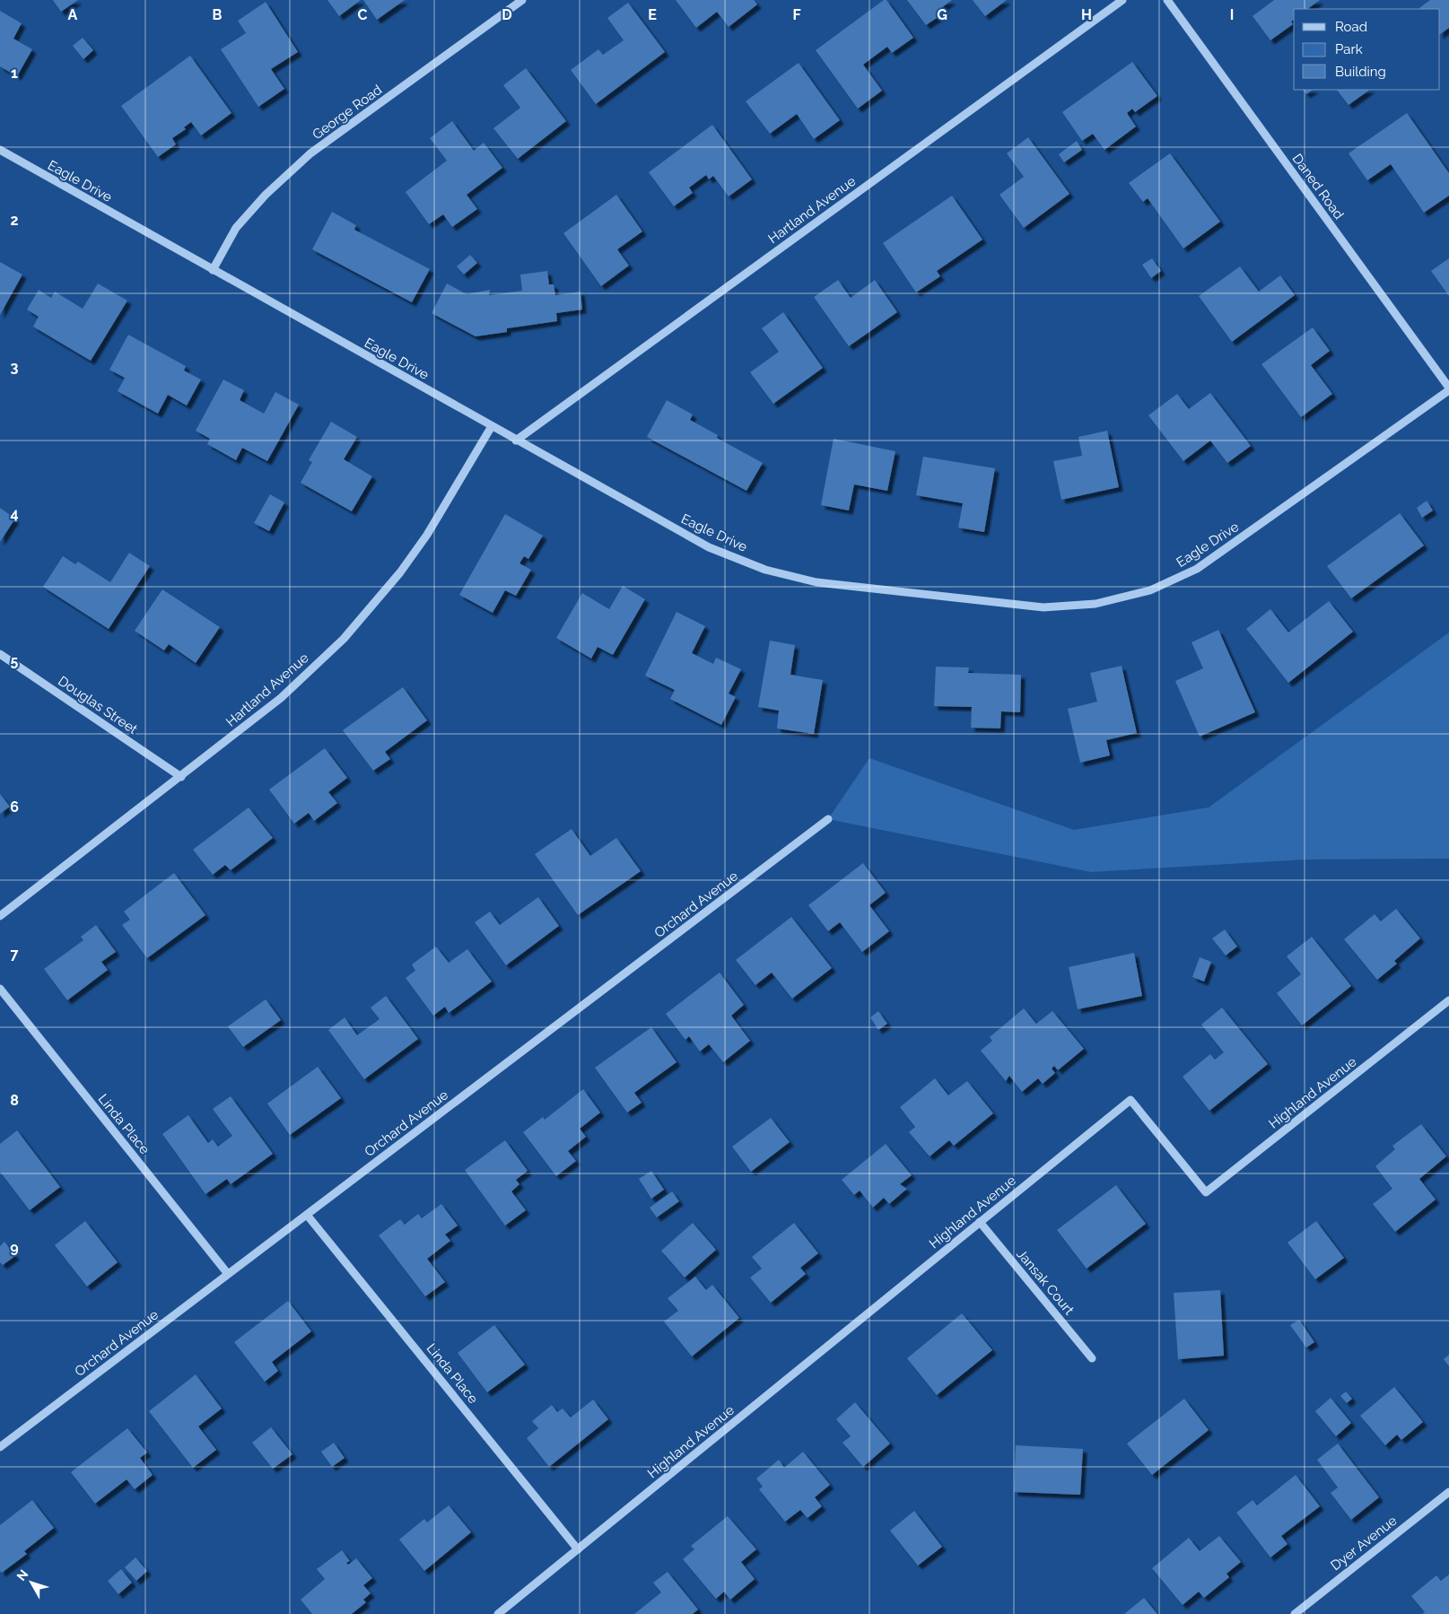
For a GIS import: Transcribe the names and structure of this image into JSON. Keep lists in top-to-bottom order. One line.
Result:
{"streets":{"street":["George Road","Eagle Drive","Daned Road","Hartland Avenue","Douglas Street","Orchard Avenue","Highland Avenue","Linda Place","Jansak Court","Dyer Avenue"]},"crossings":[["George Road","Eagle Drive"],["Eagle Drive","Daned Road"],["Eagle Drive","Hartland Avenue"],["Hartland Avenue","Douglas Street"],["Orchard Avenue","Linda Place"],["Highland Avenue","Linda Place"],["Highland Avenue","Jansak Court"]],"legend":["Road","Park","Building"],"north":"top left","grid":{"columns":["A","B","C","D","E","F","G","H","I"],"rows":["1","2","3","4","5","6","7","8","9"]}}
